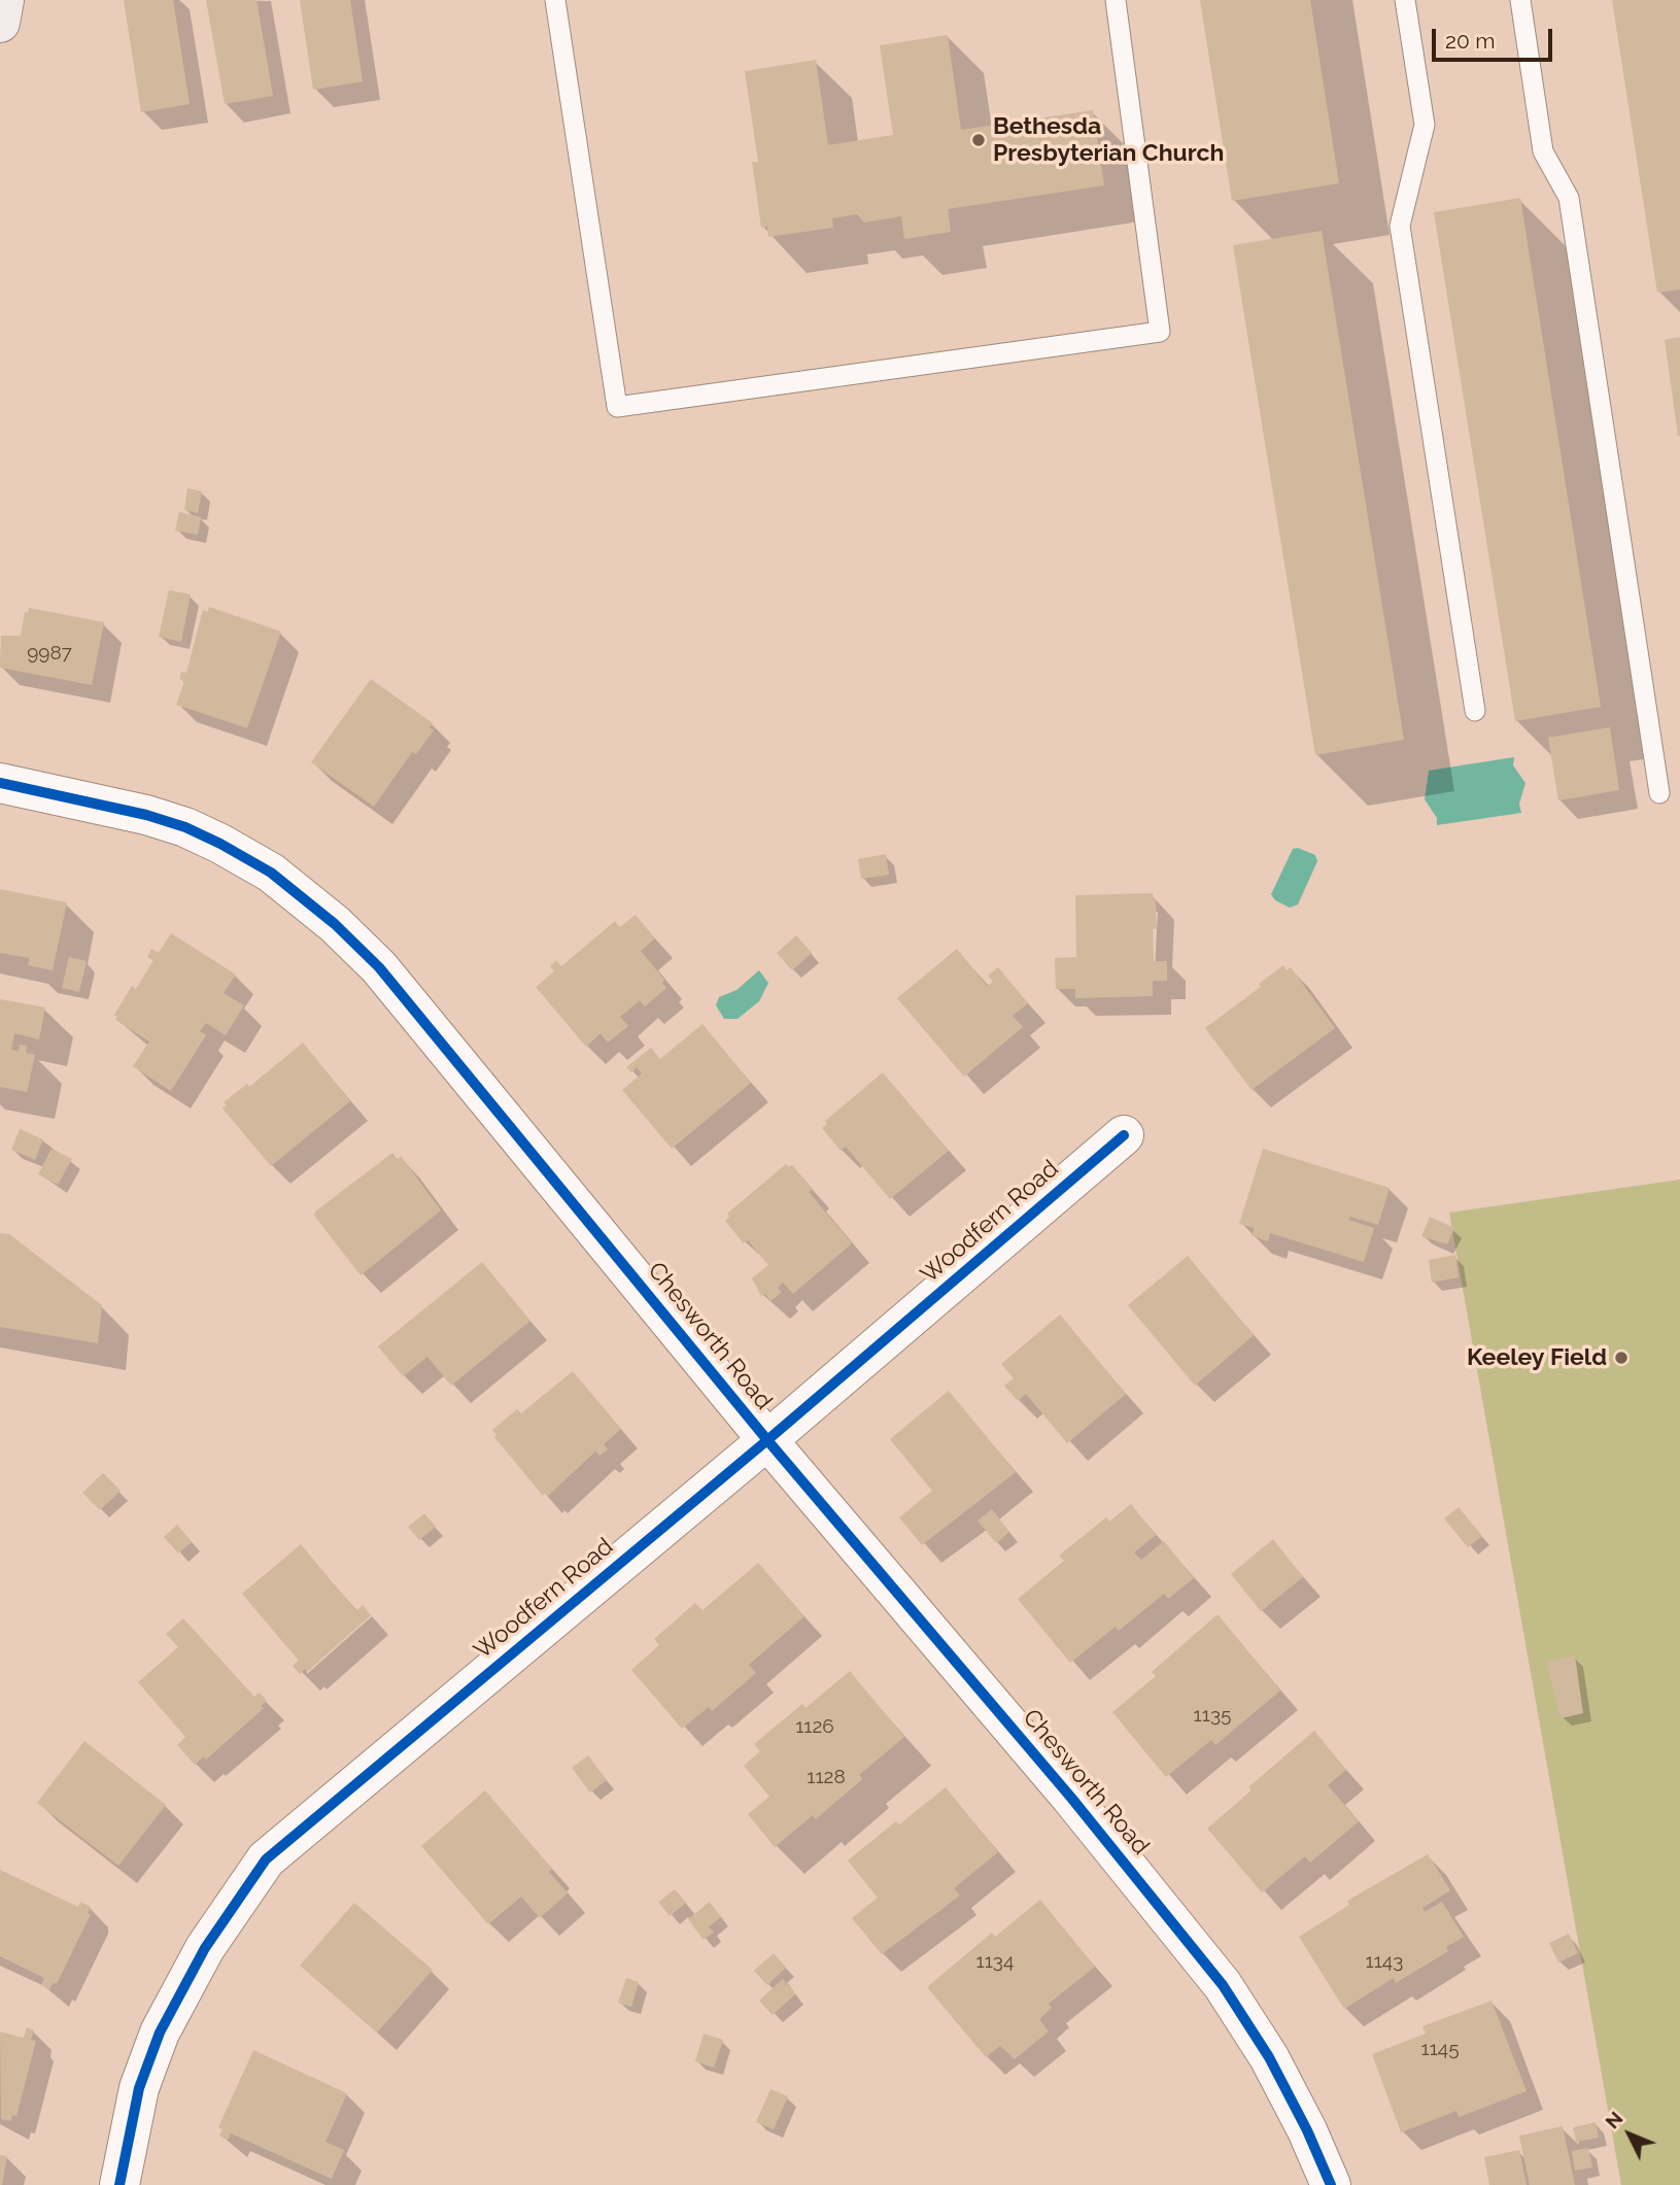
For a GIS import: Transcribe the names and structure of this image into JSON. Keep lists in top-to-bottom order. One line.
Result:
{"streets":{"street":["Woodfern Road","Chesworth Road"]},"crossings":[["Woodfern Road","Chesworth Road"]],"places":["Bethesda Presbyterian Church","Keeley Field"],"house_numbers":["9987","1135","1126","1128","1134","1143","1145"],"scale_bar":"20 m","north":"top left"}
